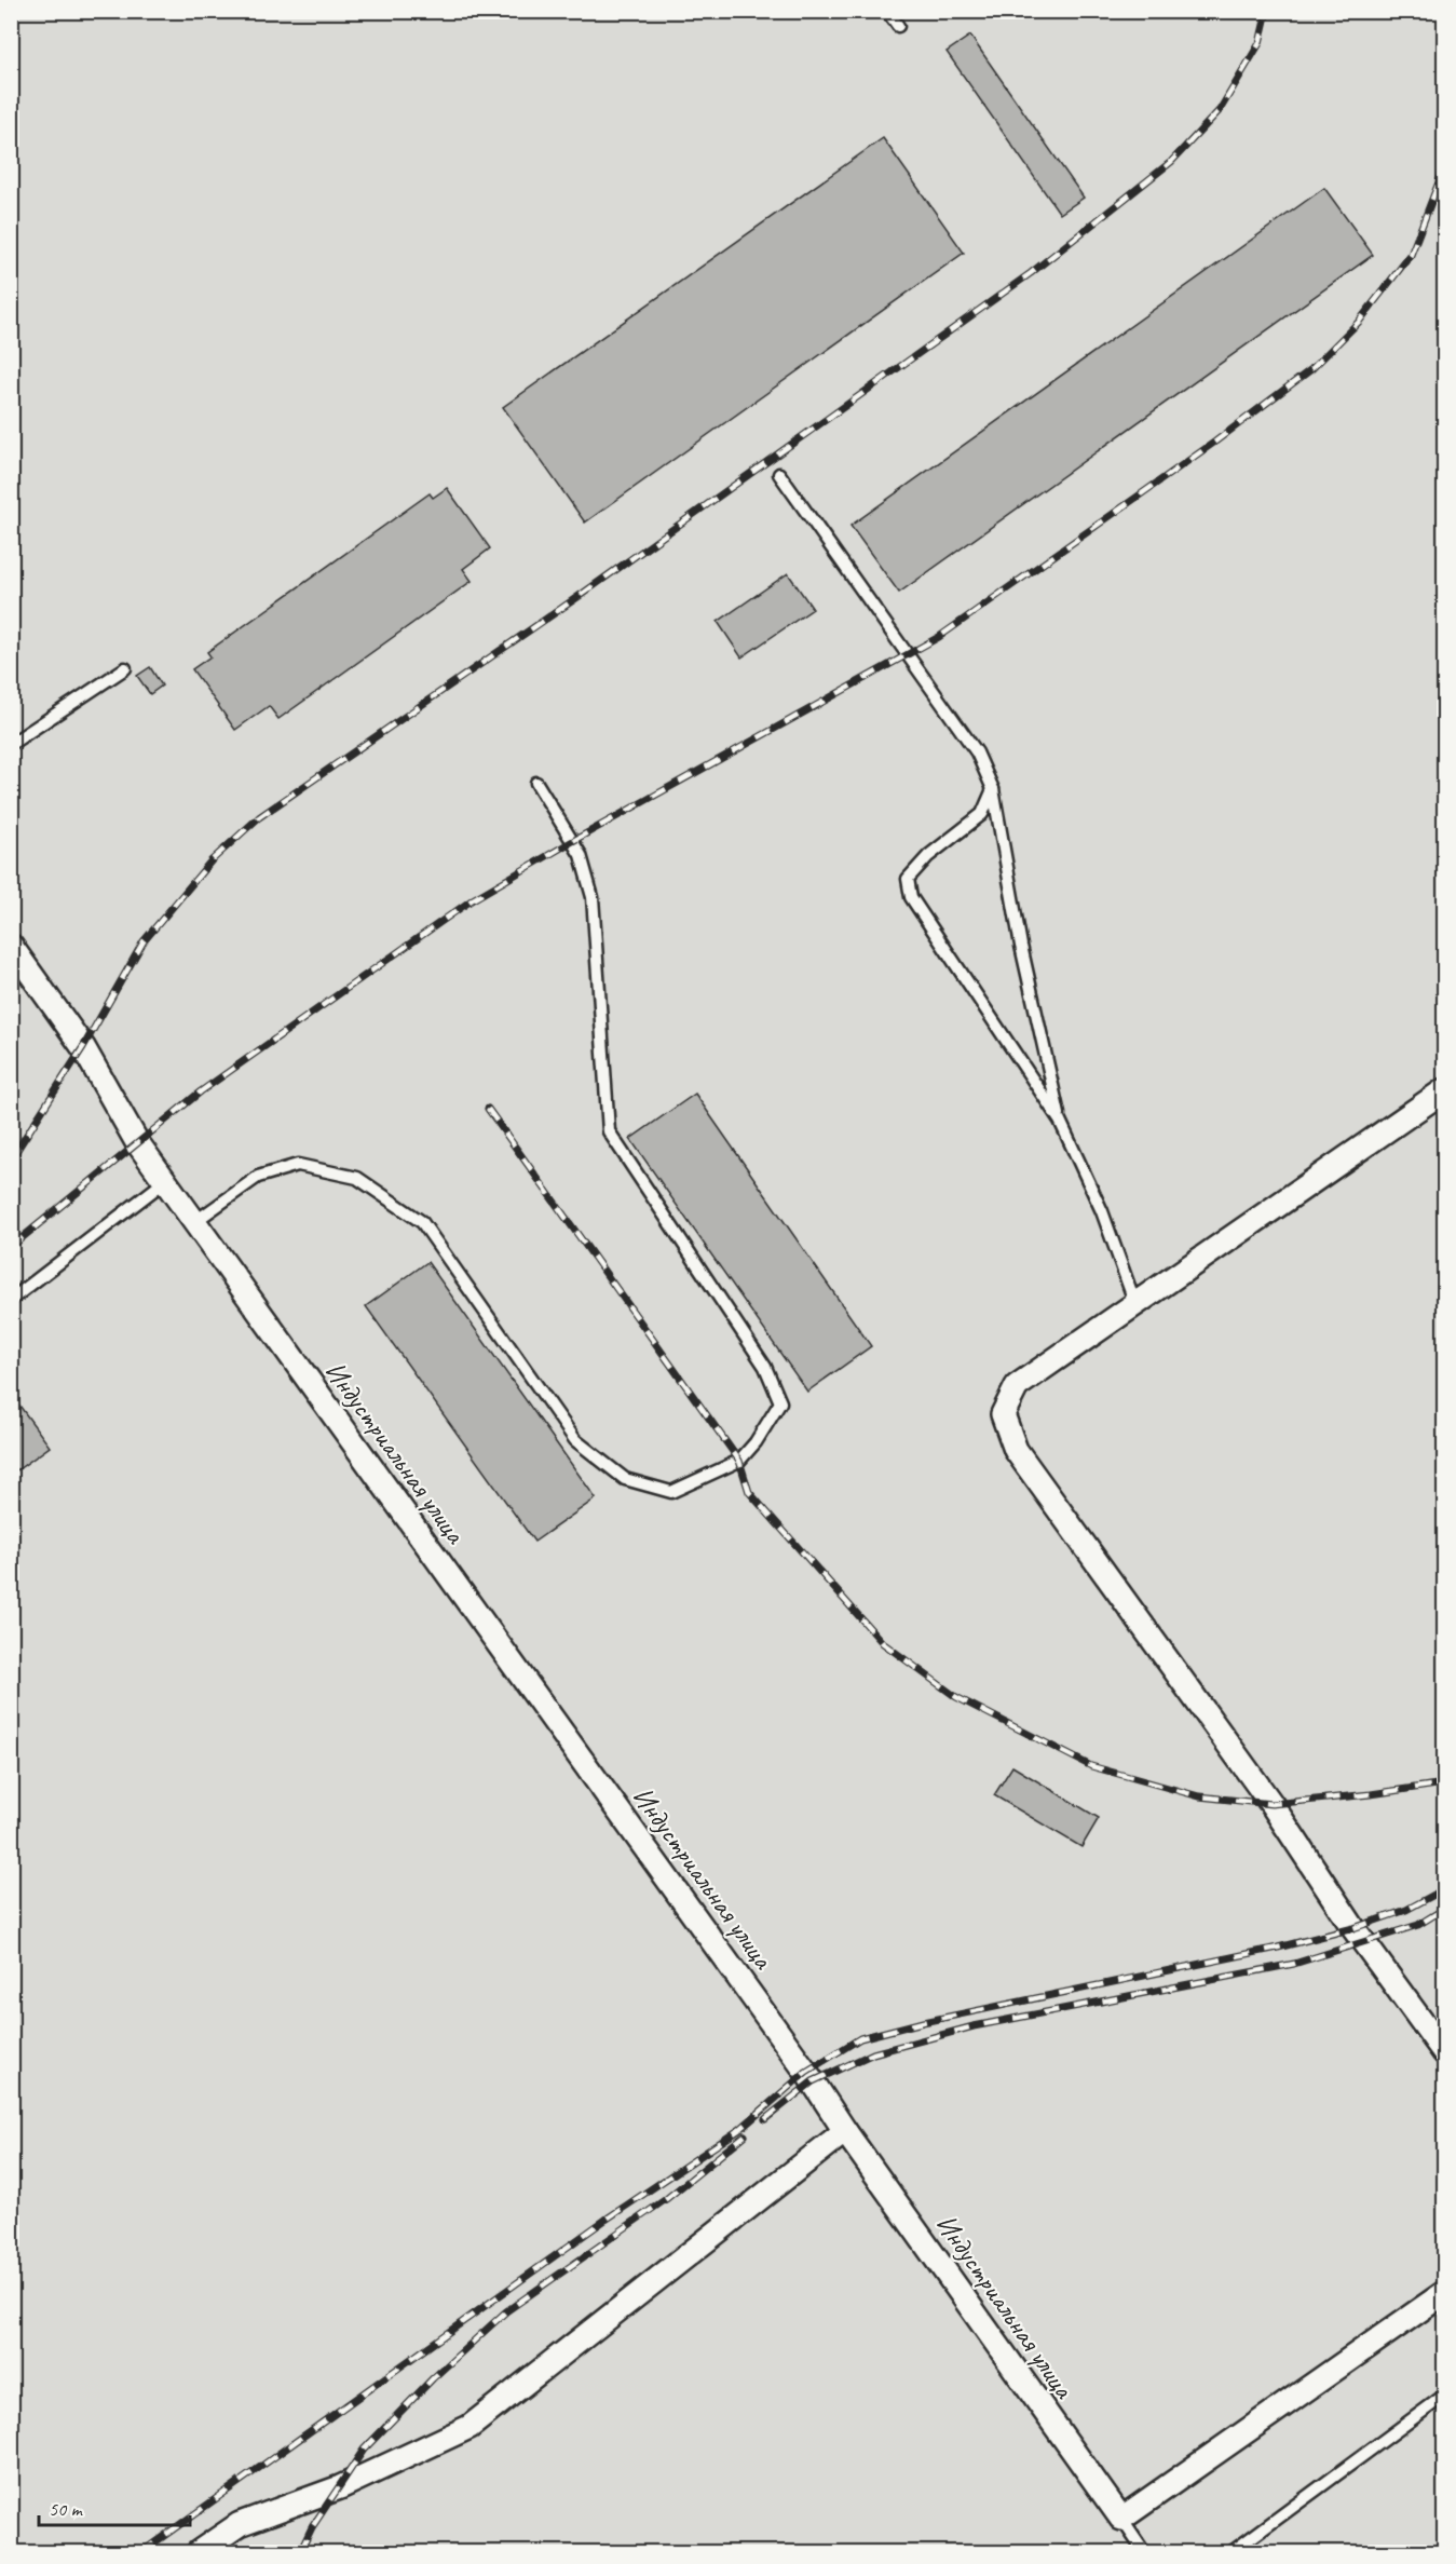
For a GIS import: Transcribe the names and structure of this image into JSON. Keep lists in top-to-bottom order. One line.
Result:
{"streets":{"street":["Индустриальная улица"]},"scale_bar":"50 m"}
